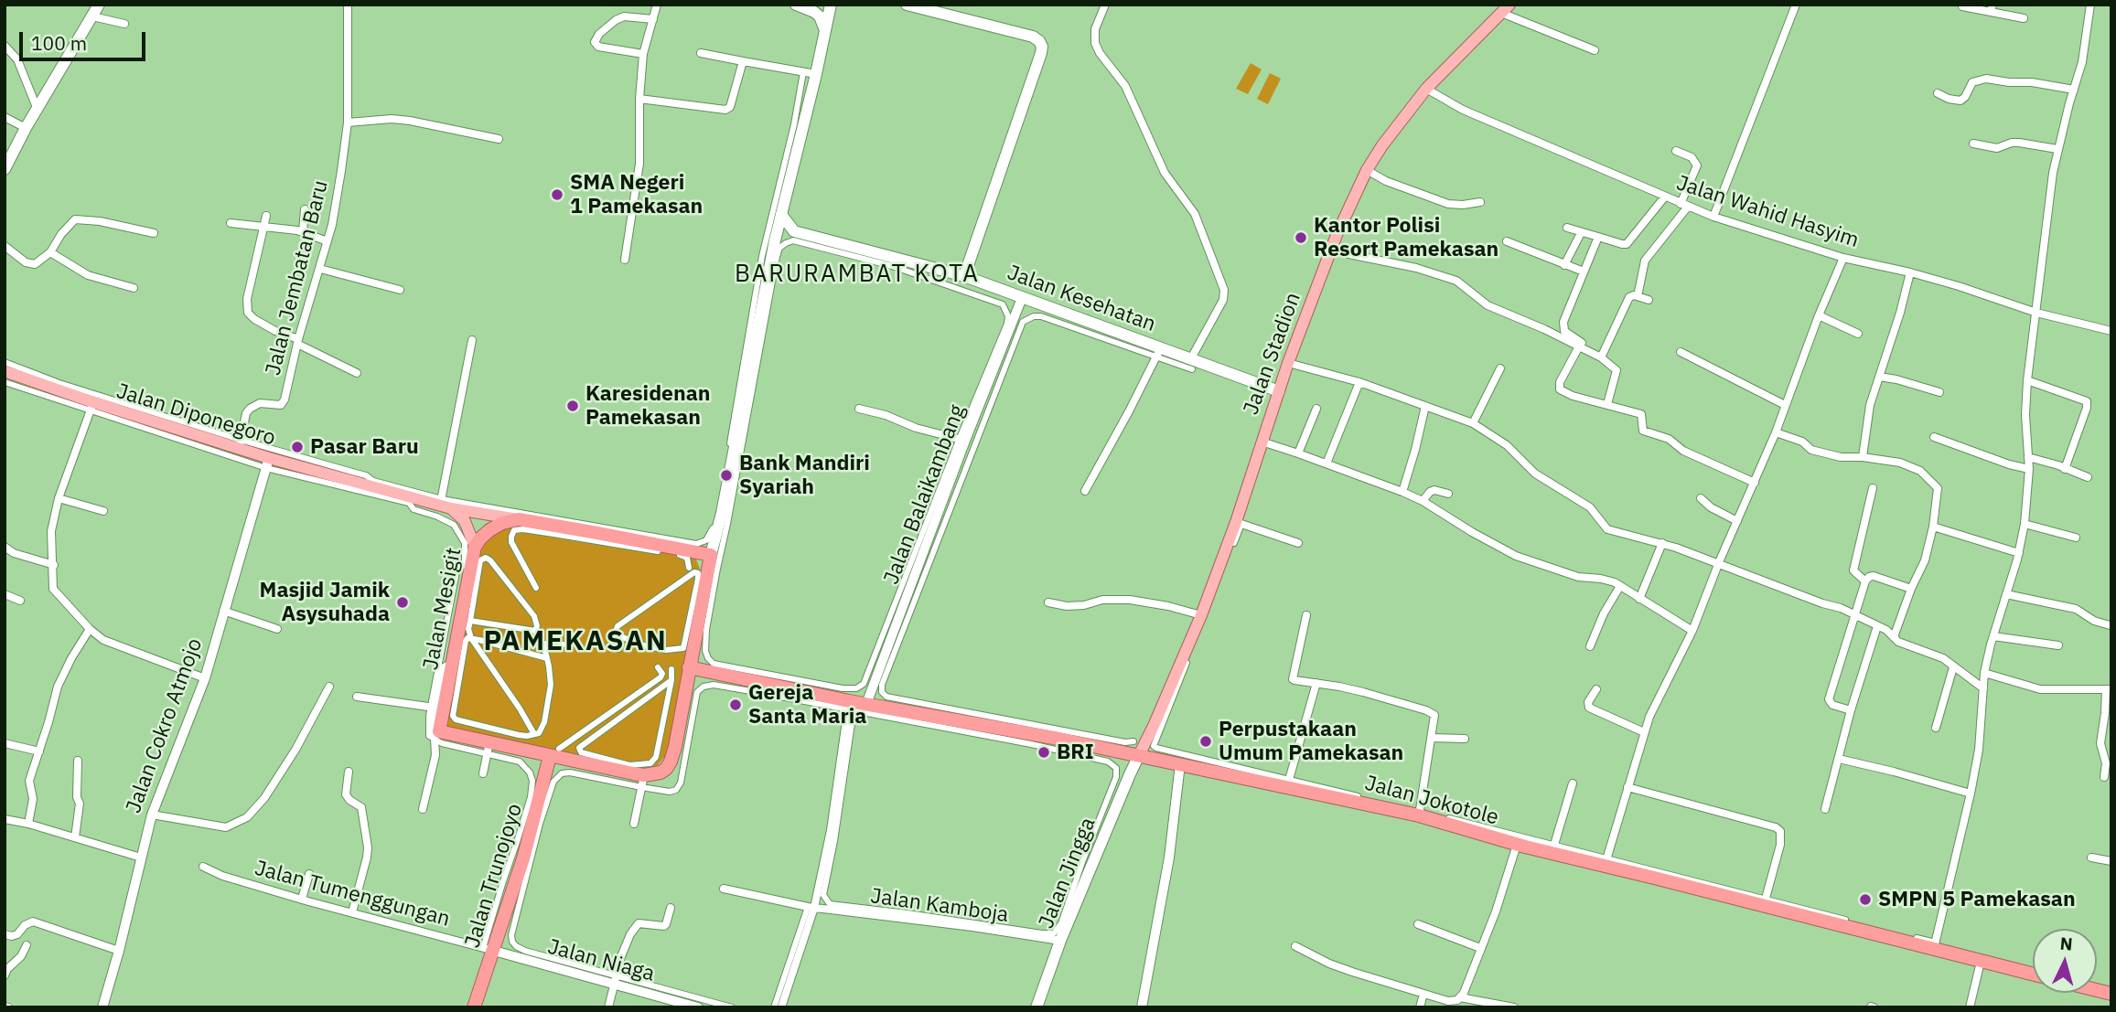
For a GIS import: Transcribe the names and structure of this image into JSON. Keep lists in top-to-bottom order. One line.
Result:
{"streets":{"highway":["Jalan Mesigit","Jalan Jokotole","Jalan Trunojoyo"],"main road":["Jalan Kesehatan","Jalan Stadion","Jalan Diponegoro","Jalan Jingga"],"street":["Jalan Wahid Hasyim","Jalan Jembatan Baru","Jalan Balaikambang","Jalan Cokro Atmojo","Jalan Tumenggungan","Jalan Kamboja","Jalan Niaga"]},"crossings":[["Jalan Wahid Hasyim","Jalan Stadion"],["Jalan Jembatan Baru","Jalan Diponegoro"],["Jalan Kesehatan","Jalan Stadion"],["Jalan Kesehatan","Jalan Balaikambang"],["Jalan Stadion","Jalan Jokotole"],["Jalan Stadion","Jalan Jingga"],["Jalan Diponegoro","Jalan Mesigit"],["Jalan Diponegoro","Jalan Cokro Atmojo"],["Jalan Balaikambang","Jalan Jokotole"],["Jalan Jokotole","Jalan Jingga"],["Jalan Jingga","Jalan Kamboja"],["Jalan Trunojoyo","Jalan Tumenggungan"],["Jalan Trunojoyo","Jalan Niaga"],["Jalan Tumenggungan","Jalan Niaga"]],"districts":["BARURAMBAT KOTA","PAMEKASAN"],"places":["SMA Negeri 1 Pamekasan","Kantor Polisi Resort Pamekasan","Karesidenan Pamekasan","Pasar Baru","Bank Mandiri Syariah","Masjid Jamik Asysuhada","Gereja Santa Maria","Perpustakaan Umum Pamekasan","BRI","SMPN 5 Pamekasan"],"scale_bar":"100 m","north":"top"}
